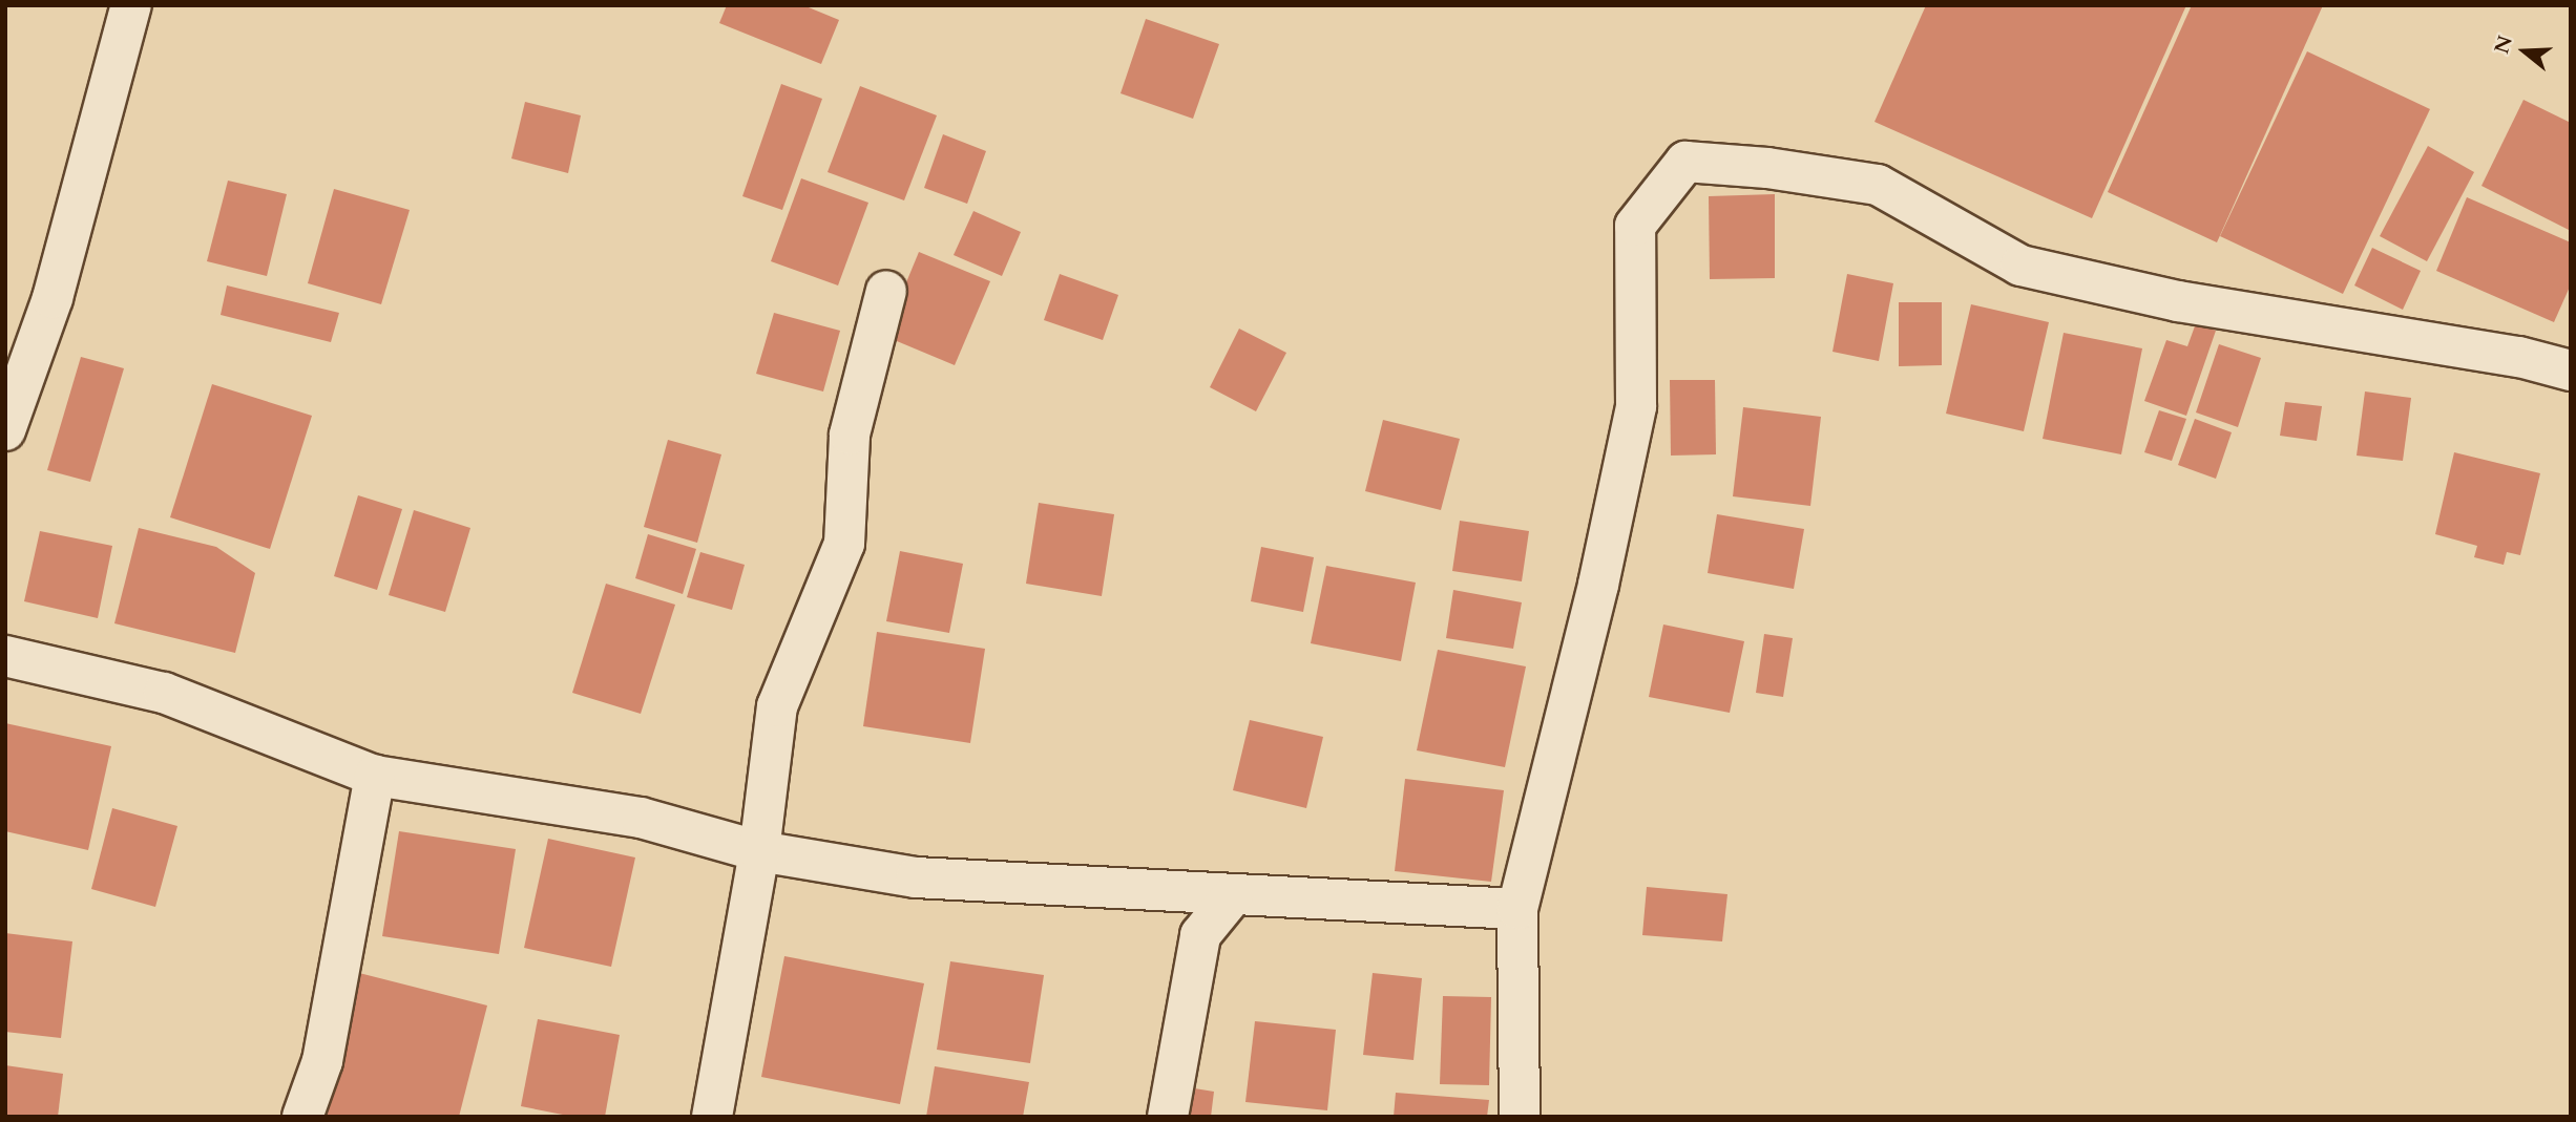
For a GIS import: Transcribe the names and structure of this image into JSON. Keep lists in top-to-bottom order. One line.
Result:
{"north":"left"}
